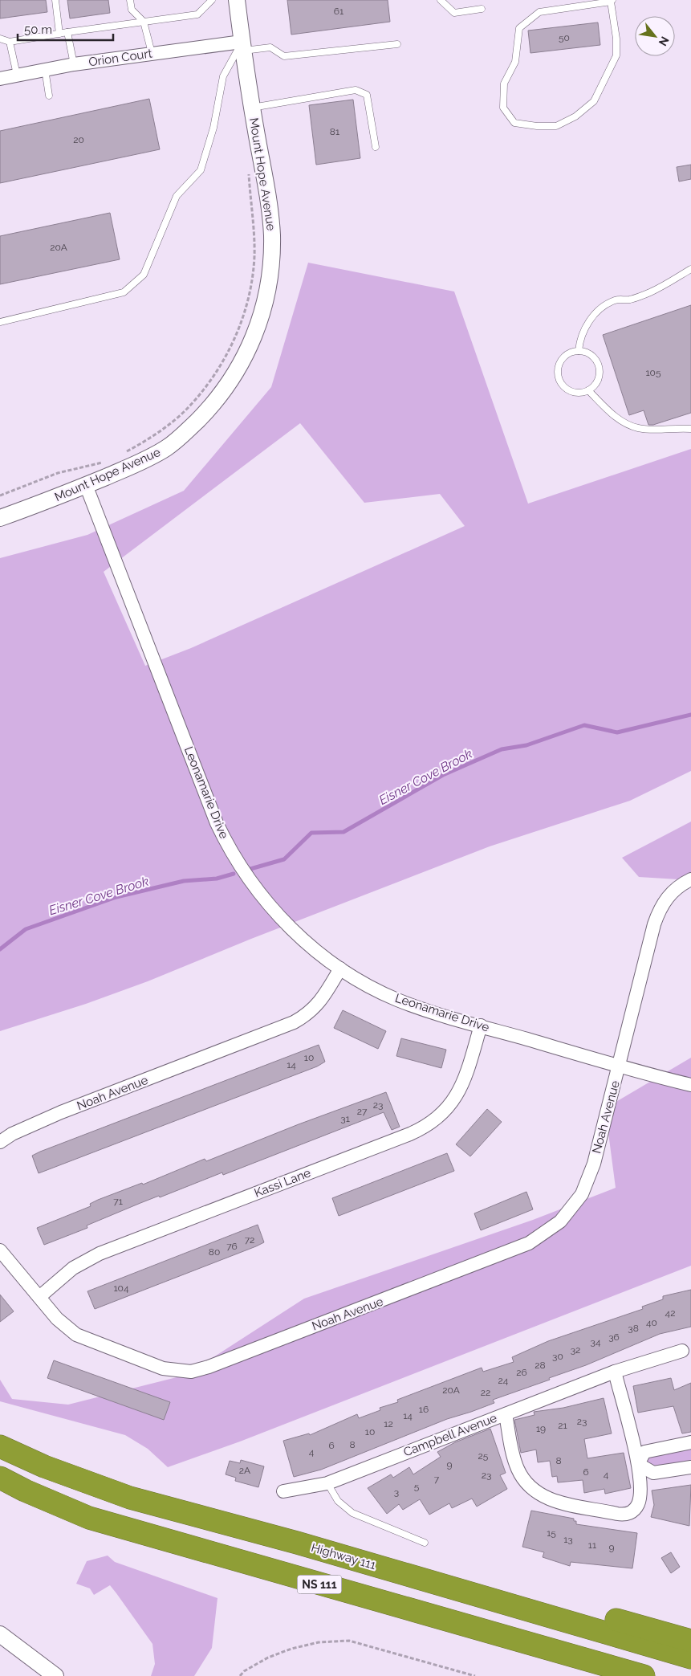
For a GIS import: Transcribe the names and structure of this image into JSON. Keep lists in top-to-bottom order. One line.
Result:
{"streets":{"highway":["Highway 111","NS 111"],"street":["Orion Court","Mount Hope Avenue","Leonamarie Drive","Noah Avenue","Kassi Lane","Campbell Avenue"]},"crossings":[["Orion Court","Mount Hope Avenue"],["Mount Hope Avenue","Leonamarie Drive"],["Leonamarie Drive","Noah Avenue"],["Leonamarie Drive","Kassi Lane"],["Noah Avenue","Kassi Lane"]],"water":["Eisner Cove Brook"],"house_numbers":["61","50","81","20","20A","105","10","14","23","27","31","71","72","76","80","104","42","40","38","36","34","32","30","28","26","24","20A","22","16","14","23","12","21","19","10","8","6","4","25","8","9","2A","6","4","23","7","5","3","15","13","11","9"],"scale_bar":"50 m","north":"bottom right"}
